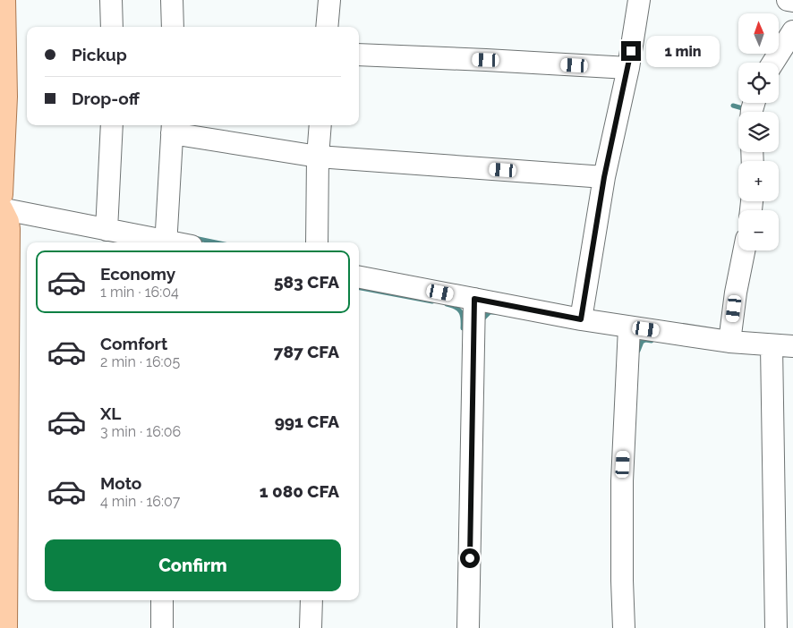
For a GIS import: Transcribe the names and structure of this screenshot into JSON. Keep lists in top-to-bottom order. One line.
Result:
{"north":"top","page":{"map_buttons":["+","−"],"banner":["Pickup","Drop-off"],"bubble":"1 min","list":[{"name":"Economy","note":"1 min · 16:04","value":"583 CFA"},{"name":"Comfort","note":"2 min · 16:05","value":"787 CFA"},{"name":"XL","note":"3 min · 16:06","value":"991 CFA"},{"name":"Moto","note":"4 min · 16:07","value":"1 080 CFA"}],"buttons":"Confirm"}}
